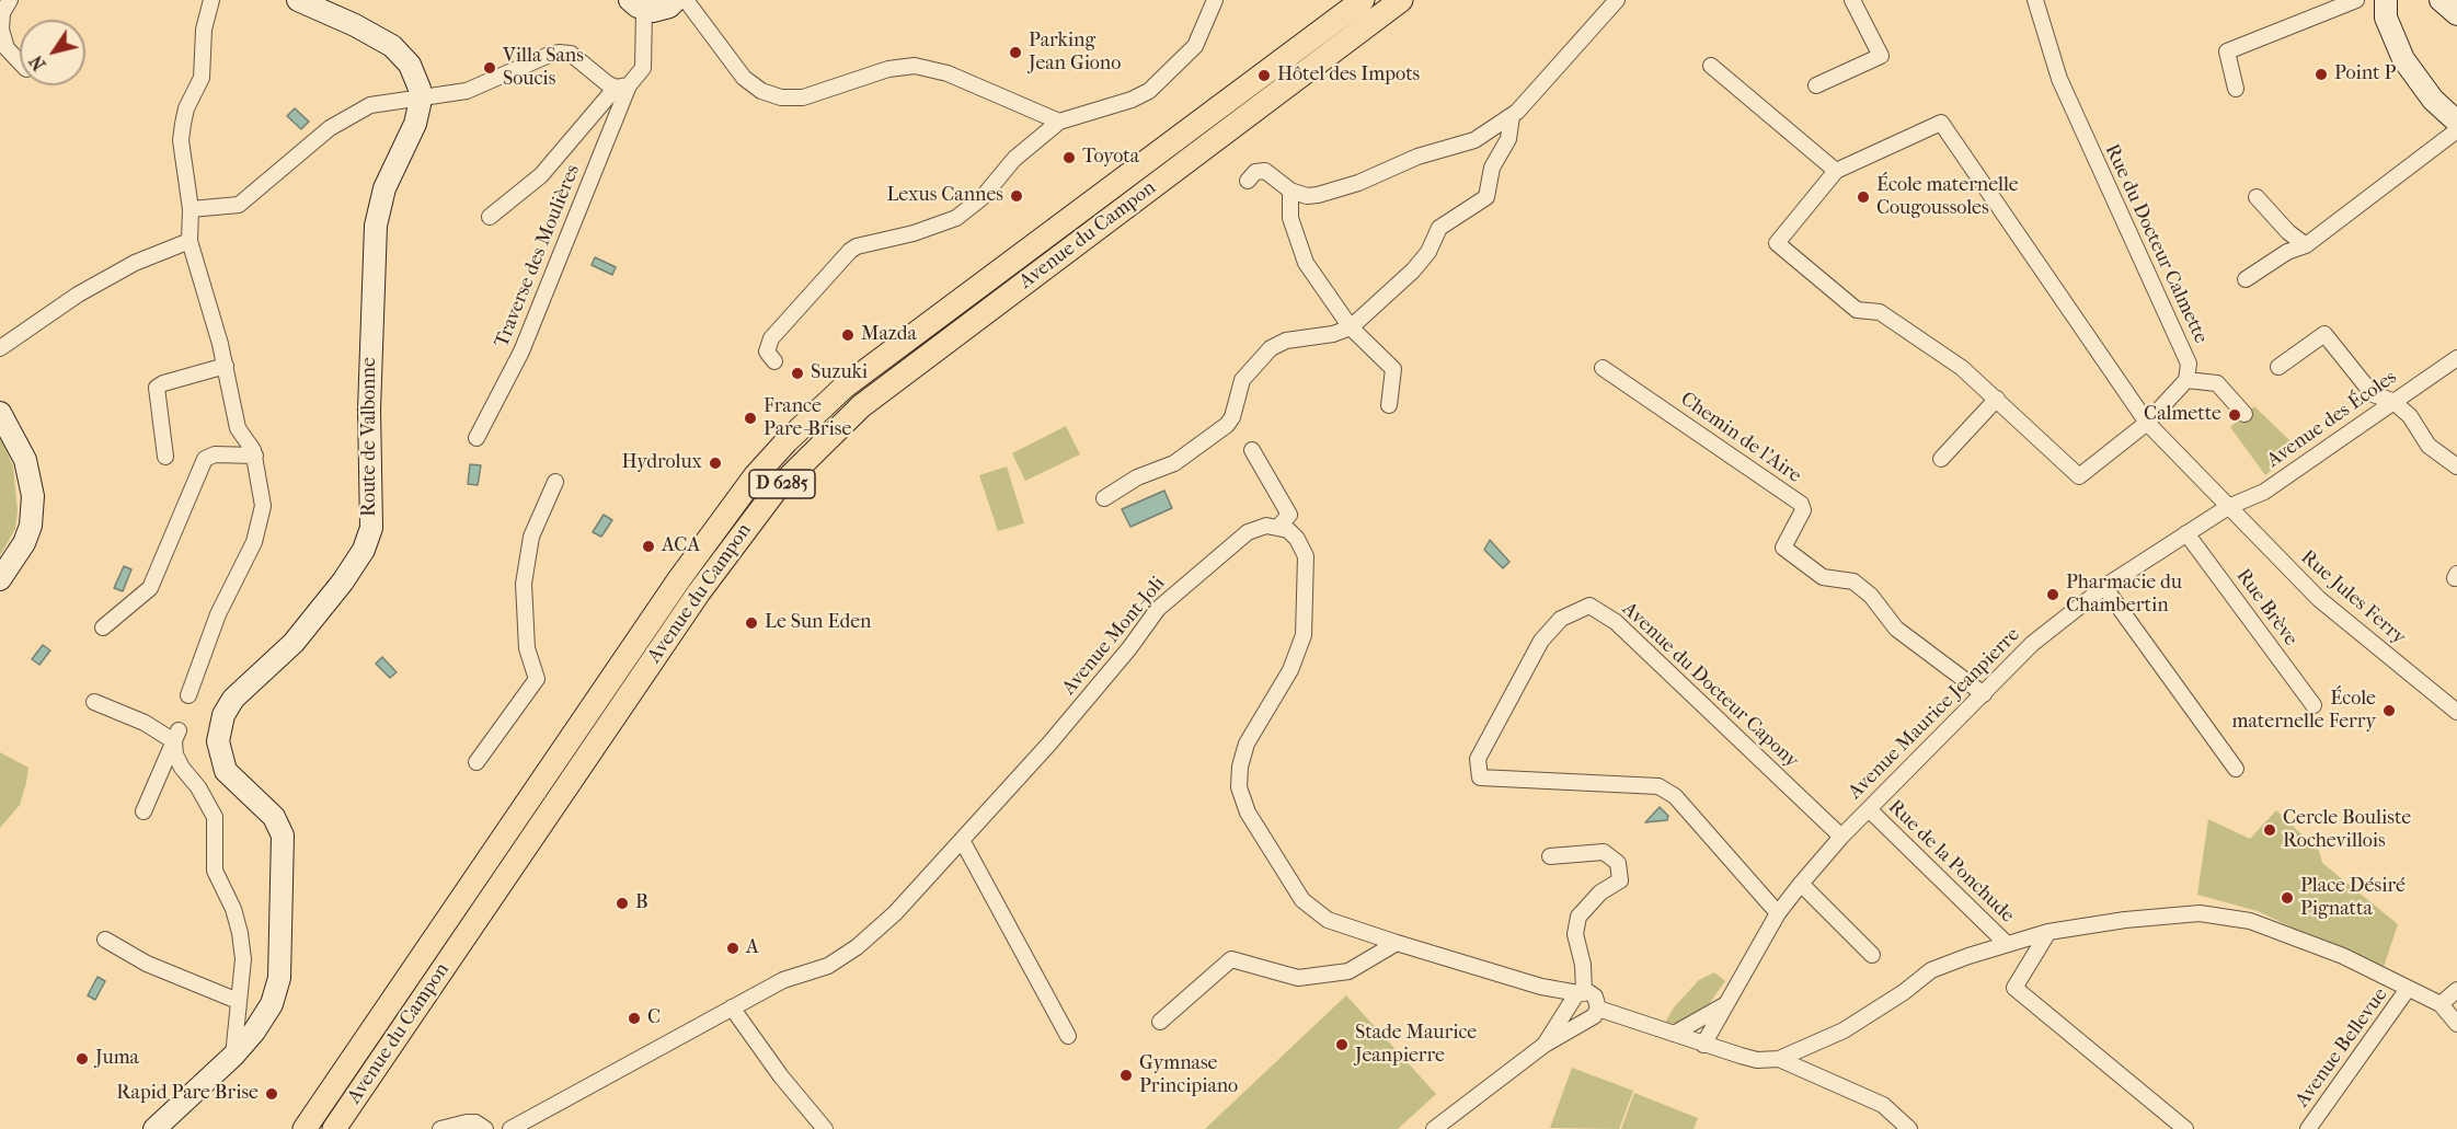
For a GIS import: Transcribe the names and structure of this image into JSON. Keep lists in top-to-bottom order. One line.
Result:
{"streets":{"main road":["Avenue du Campon","D 6285"],"street":["Rue du Docteur Calmette","Traverse des Moulières","Avenue des Écoles","Route de Valbonne","Chemin de l'Aire","Rue Jules Ferry","Rue Brève","Avenue Mont-Joli","Avenue du Docteur Capony","Avenue Maurice Jeanpierre","Rue de la Ponchude","Avenue Bellevue"]},"crossings":[["Avenue des Écoles","Rue Jules Ferry"],["Avenue des Écoles","Avenue Maurice Jeanpierre"],["Chemin de l'Aire","Avenue Maurice Jeanpierre"],["Rue Jules Ferry","Avenue Maurice Jeanpierre"],["Rue Brève","Avenue Maurice Jeanpierre"],["Avenue du Docteur Capony","Avenue Maurice Jeanpierre"],["Avenue Maurice Jeanpierre","Rue de la Ponchude"]],"places":["Parking Jean Giono","Villa Sans Soucis","Point P","Hôtel des Impots","Toyota","Lexus Cannes","École maternelle Cougoussoles","Mazda","Suzuki","Calmette","France Pare-Brise","Hydrolux","ACA","Pharmacie du Chambertin","Le Sun Eden","École maternelle Ferry","Cercle Bouliste Rochevillois","Place Désiré Pignatta","B","A","C","Stade Maurice Jeanpierre","Juma","Gymnase Principiano","Rapid Pare Brise"],"north":"bottom left"}
